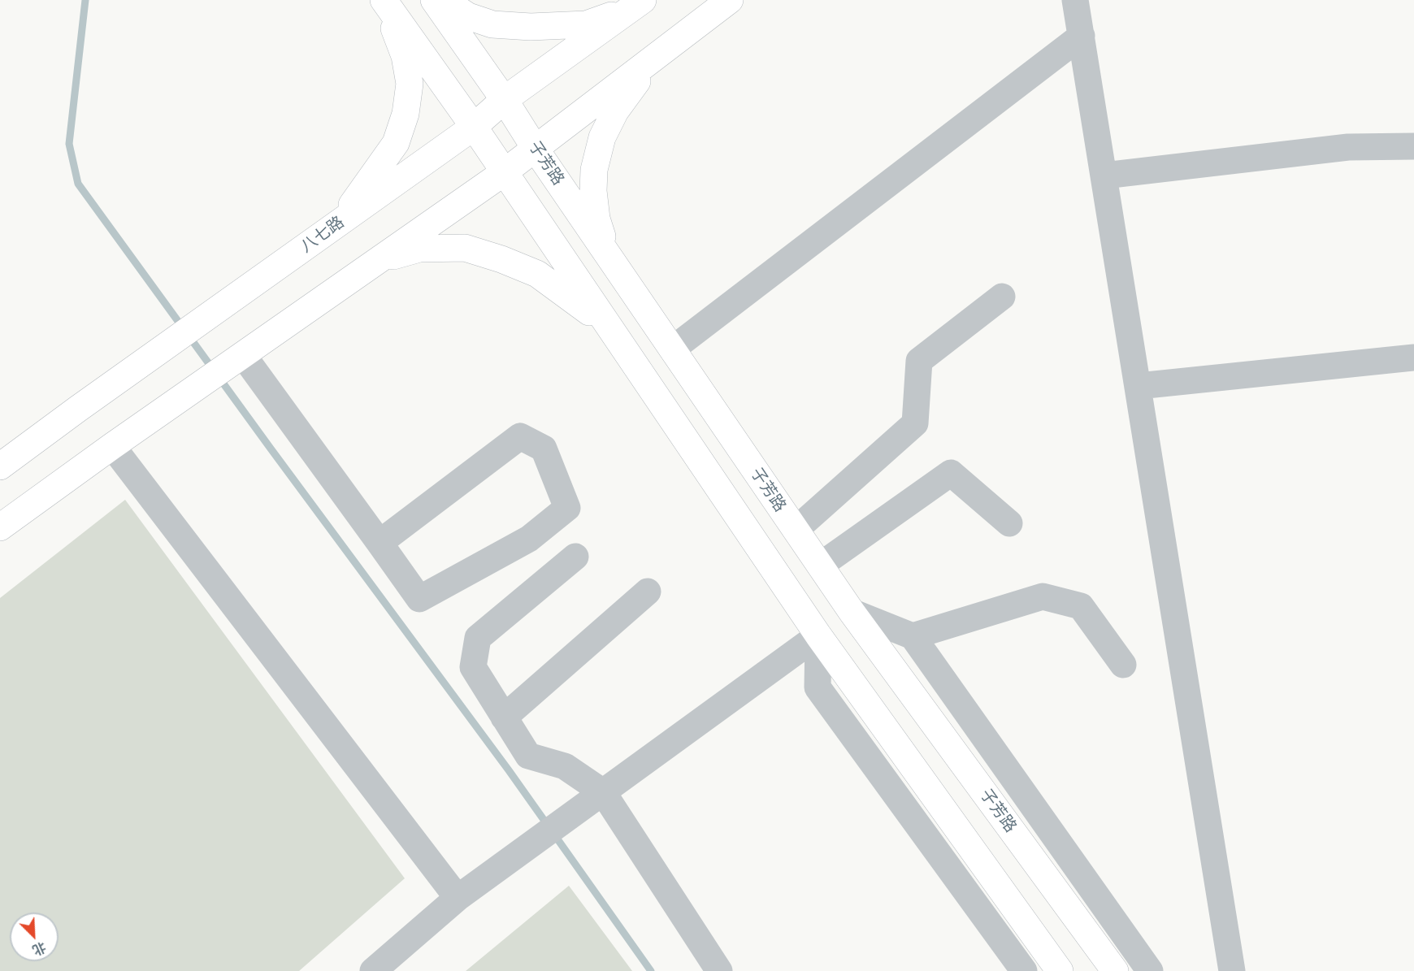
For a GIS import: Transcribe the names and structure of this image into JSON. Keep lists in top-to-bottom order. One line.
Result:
{"streets":{"main road":["子芳路","八七路"]},"crossings":[["子芳路","八七路"]],"north":"bottom right"}
